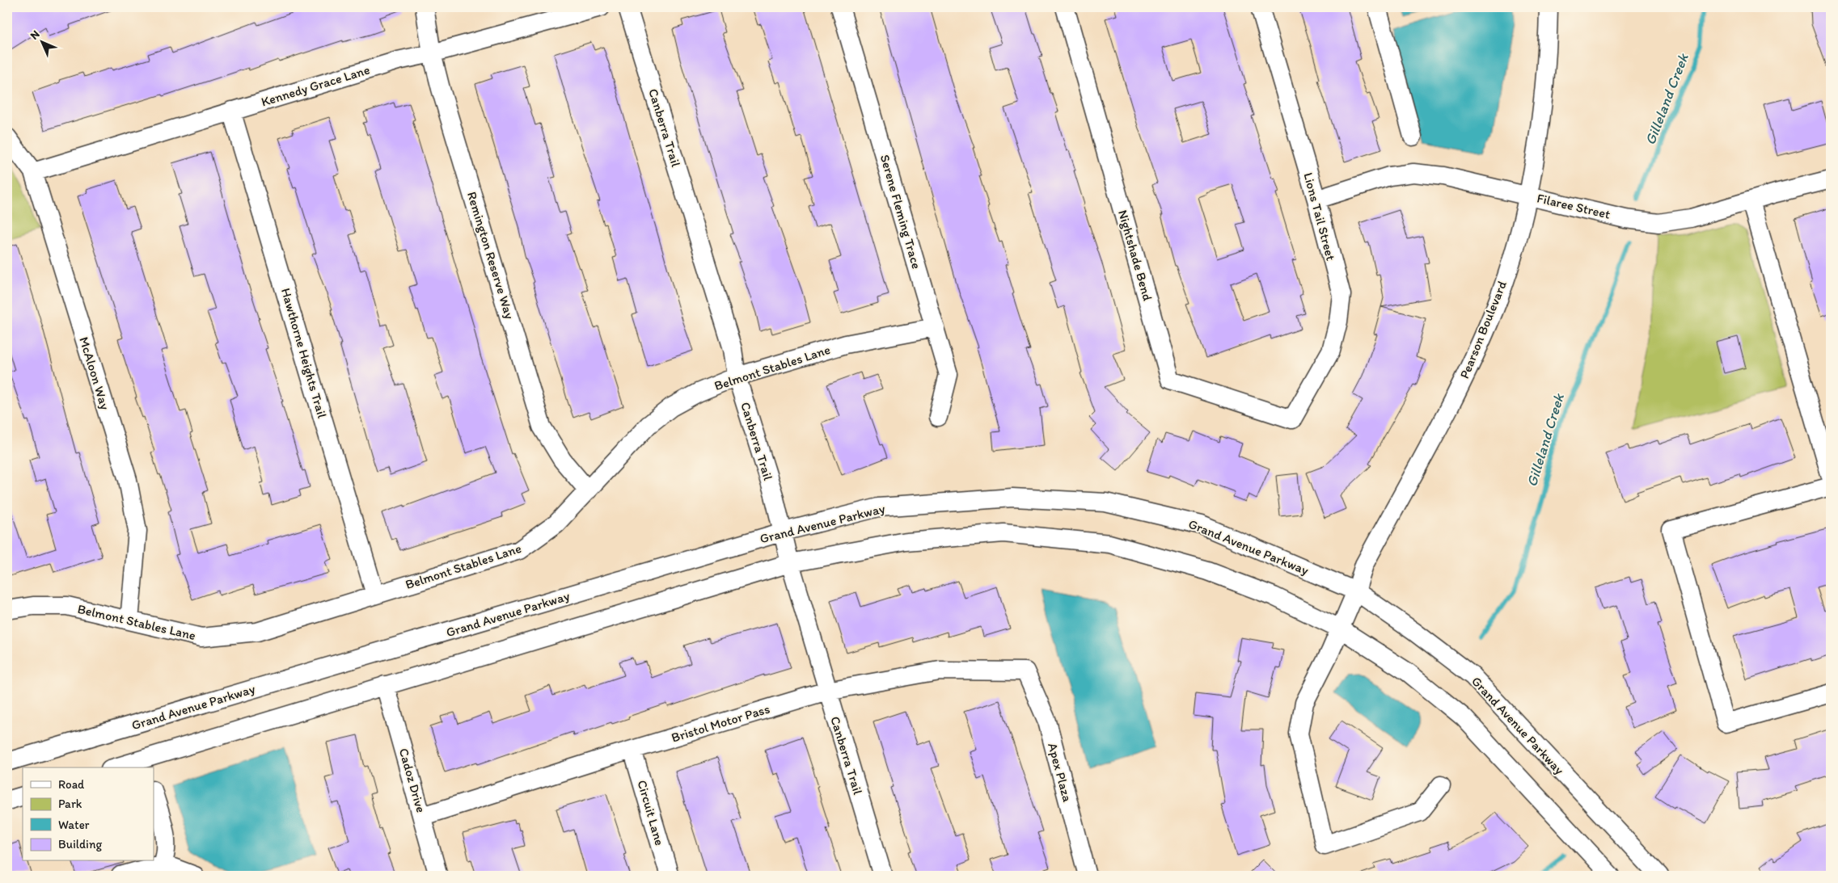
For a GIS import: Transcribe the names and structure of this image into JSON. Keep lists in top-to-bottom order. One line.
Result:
{"streets":{"street":["Kennedy Grace Lane","Canberra Trail","Filaree Street","Serene Fleming Trace","Lions Tail Street","Remington Reserve Way","Nightshade Bend","Pearson Boulevard","Hawthorne Heights Trail","Belmont Stables Lane","McAloon Way","Grand Avenue Parkway","Bristol Motor Pass","Apex Plaza","Cadoz Drive","Circuit Lane"]},"crossings":[["Kennedy Grace Lane","Remington Reserve Way"],["Kennedy Grace Lane","Hawthorne Heights Trail"],["Kennedy Grace Lane","McAloon Way"],["Canberra Trail","Belmont Stables Lane"],["Canberra Trail","Grand Avenue Parkway"],["Canberra Trail","Bristol Motor Pass"],["Filaree Street","Lions Tail Street"],["Filaree Street","Pearson Boulevard"],["Serene Fleming Trace","Belmont Stables Lane"],["Lions Tail Street","Nightshade Bend"],["Remington Reserve Way","Belmont Stables Lane"],["Pearson Boulevard","Grand Avenue Parkway"],["Hawthorne Heights Trail","Belmont Stables Lane"],["Belmont Stables Lane","McAloon Way"],["Bristol Motor Pass","Apex Plaza"],["Bristol Motor Pass","Cadoz Drive"],["Bristol Motor Pass","Circuit Lane"]],"water":["Gilleland Creek"],"legend":["Road","Park","Water","Building"],"north":"top left"}
